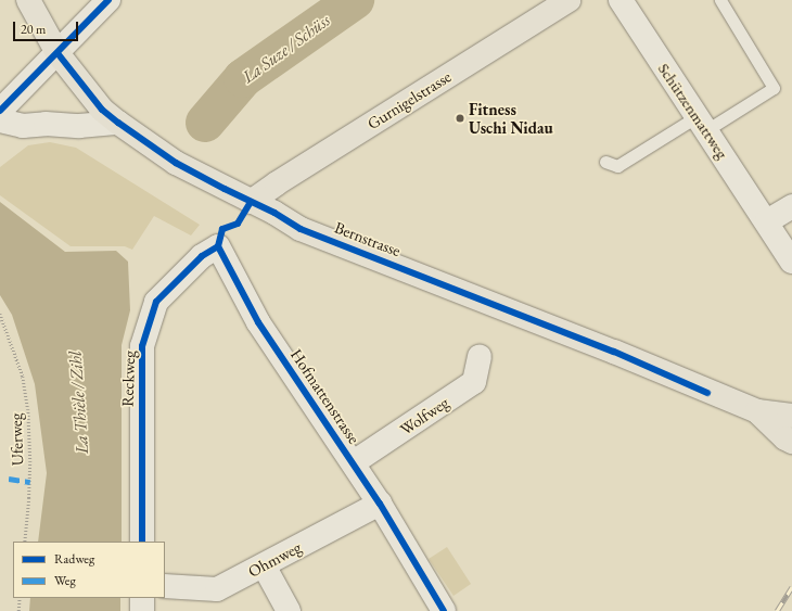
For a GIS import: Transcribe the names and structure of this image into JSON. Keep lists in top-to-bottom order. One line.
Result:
{"streets":{"main road":["Gurnigelstrasse","Bernstrasse"],"street":["Schützenmattweg","Reckweg","Hofmattenstrasse","Wolfweg","Ohmweg"],"path":["Uferweg"]},"crossings":[["Gurnigelstrasse","Bernstrasse"],["Reckweg","Hofmattenstrasse"],["Hofmattenstrasse","Wolfweg"],["Hofmattenstrasse","Ohmweg"]],"water":["La Suze / Schüss","La Thièle / Zihl"],"places":["Fitness Uschi Nidau"],"legend":["Radweg","Weg"],"scale_bar":"20 m"}
